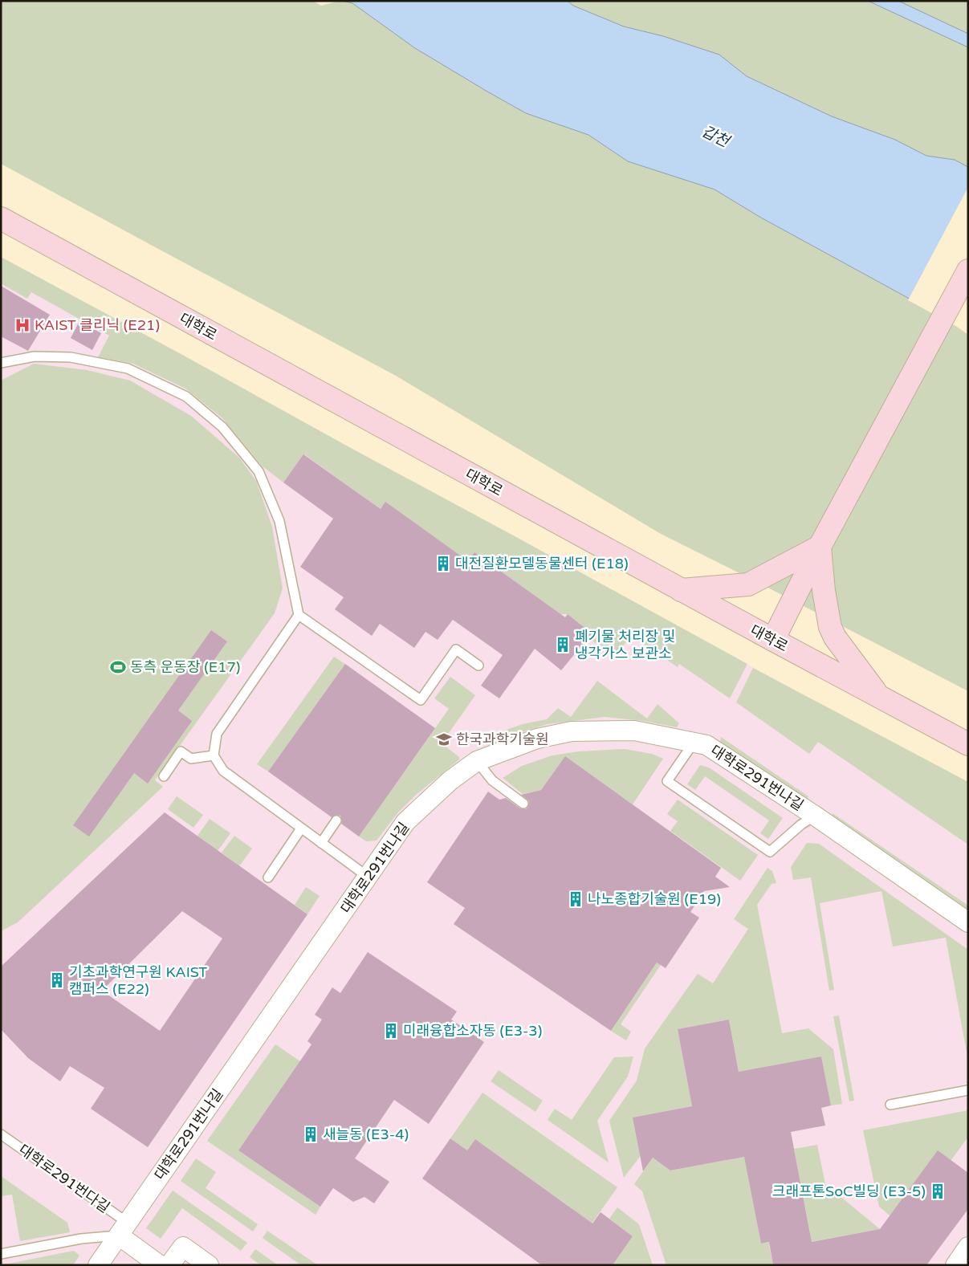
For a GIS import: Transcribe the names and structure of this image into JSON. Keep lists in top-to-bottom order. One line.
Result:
{"streets":{"main road":["대학로"],"street":["대학로291번나길","대학로291번다길"]},"crossings":[["대학로291번나길","대학로291번다길"]],"water":["갑천"],"places":{"hospital":["KAIST 클리닉 (E21)"],"building":["대전질환모델동물센터 (E18)","폐기물 처리장 및 냉각가스 보관소","나노종합기술원 (E19)","기초과학연구원 KAIST 캠퍼스 (E22)","미래융합소자동 (E3-3)","새늘동 (E3-4)","크래프톤SoC빌딩 (E3-5)"],"sports":["동측 운동장 (E17)"],"school or university":["한국과학기술원"]}}
